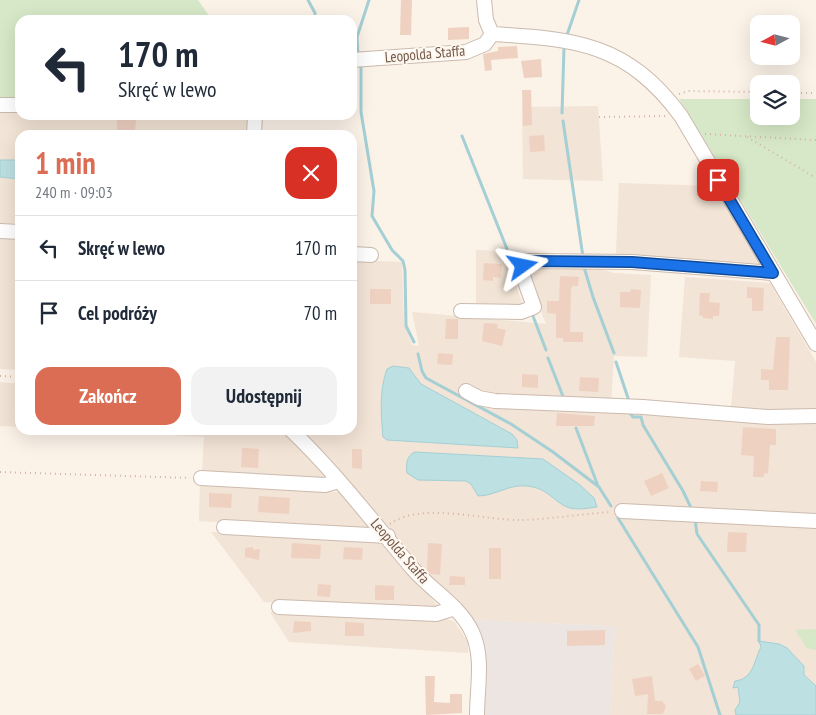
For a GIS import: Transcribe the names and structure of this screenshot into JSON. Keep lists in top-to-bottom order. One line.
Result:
{"streets":{"street":["Leopolda Staffa"]},"north":"left","page":{"turn":["170 m","Skręć w lewo"],"heading":["1 min","240 m · 09:03"],"list":[{"name":"Skręć w lewo","value":"170 m"},{"name":"Cel podróży","value":"70 m"}],"buttons":["Zakończ","Udostępnij"]}}
